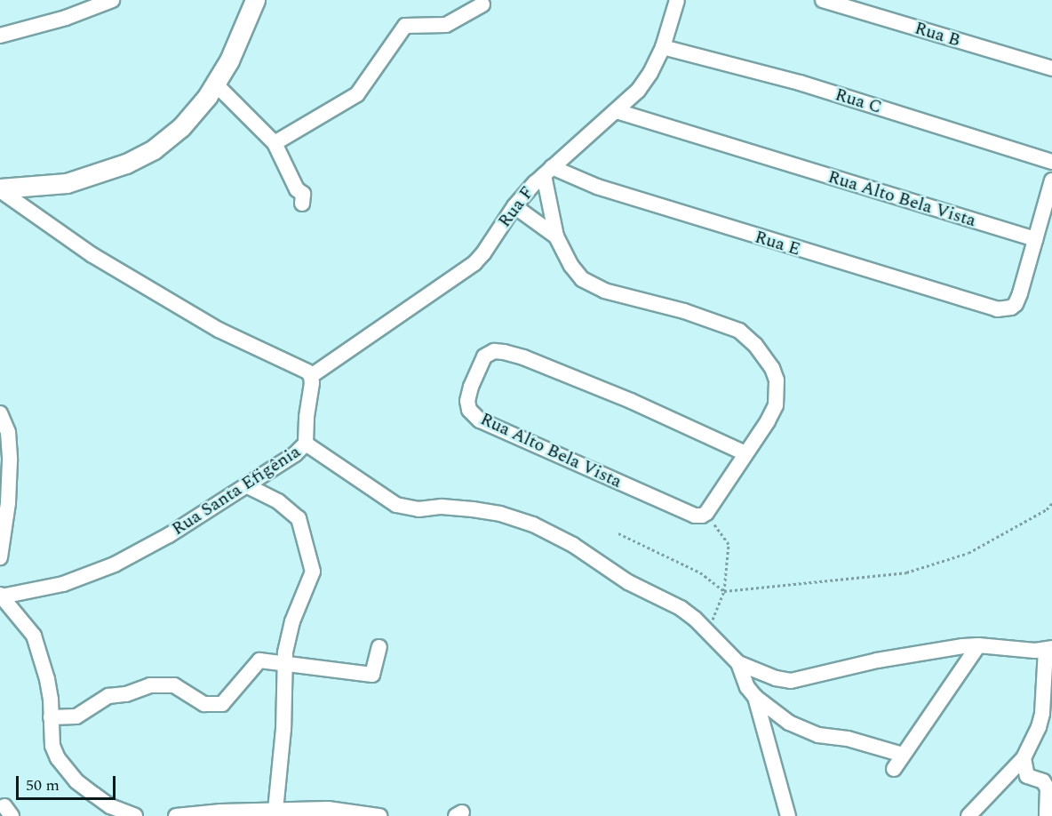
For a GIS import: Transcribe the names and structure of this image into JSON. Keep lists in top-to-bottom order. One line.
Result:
{"streets":{"street":["Rua B","Rua C","Rua Alto Bela Vista","Rua F","Rua E","Rua Santa Efigênia"]},"crossings":[["Rua C","Rua F"],["Rua Alto Bela Vista","Rua F"],["Rua Alto Bela Vista","Rua E"],["Rua F","Rua E"],["Rua F","Rua Santa Efigênia"]],"scale_bar":"50 m"}
